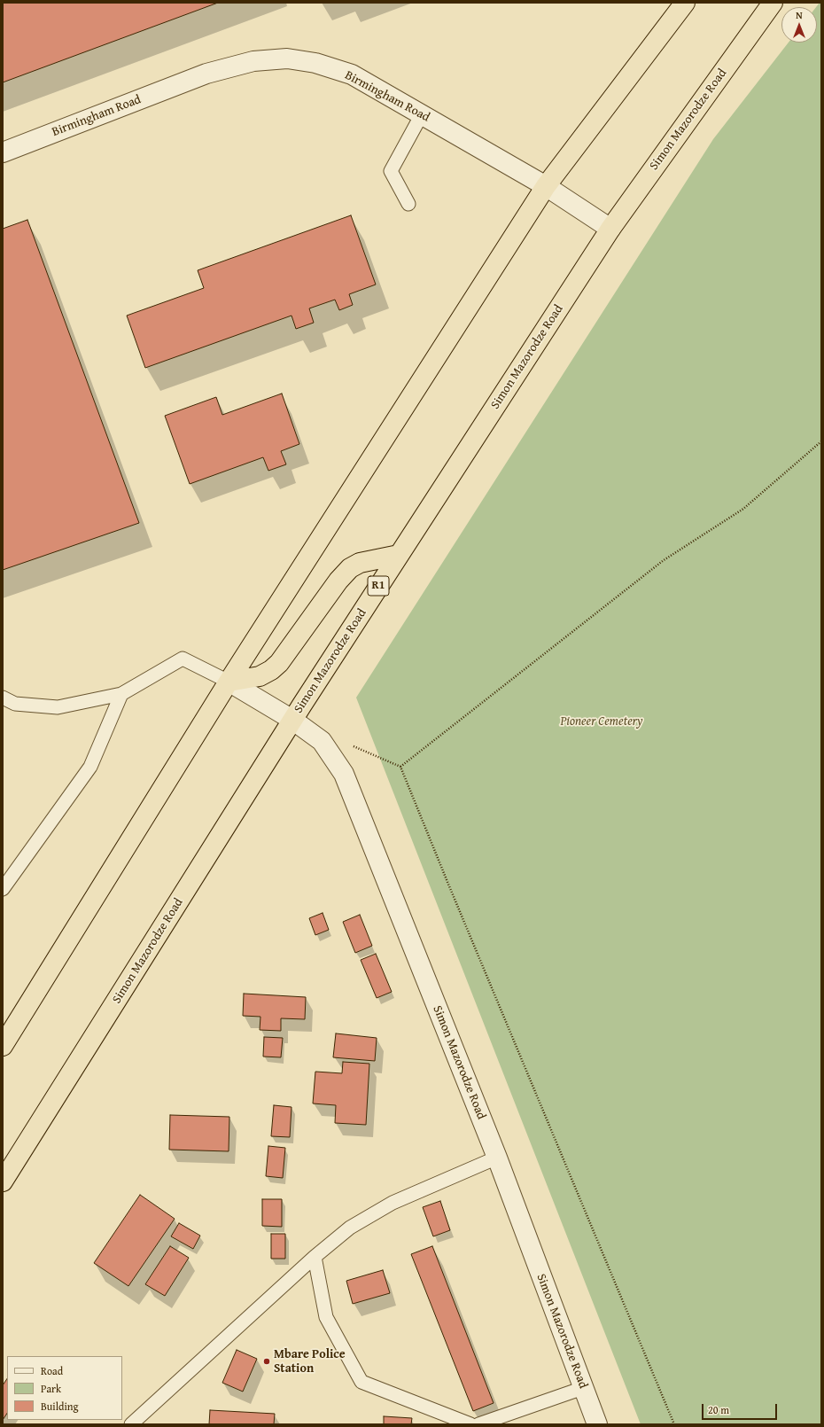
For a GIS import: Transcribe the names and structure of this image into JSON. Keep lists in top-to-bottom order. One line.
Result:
{"streets":{"highway":["Simon Mazorodze Road","R1"],"street":["Birmingham Road"]},"crossings":[["Birmingham Road","Simon Mazorodze Road"]],"parks":["Pioneer Cemetery"],"places":["Mbare Police Station"],"legend":["Road","Park","Building"],"scale_bar":"20 m","north":"top"}
